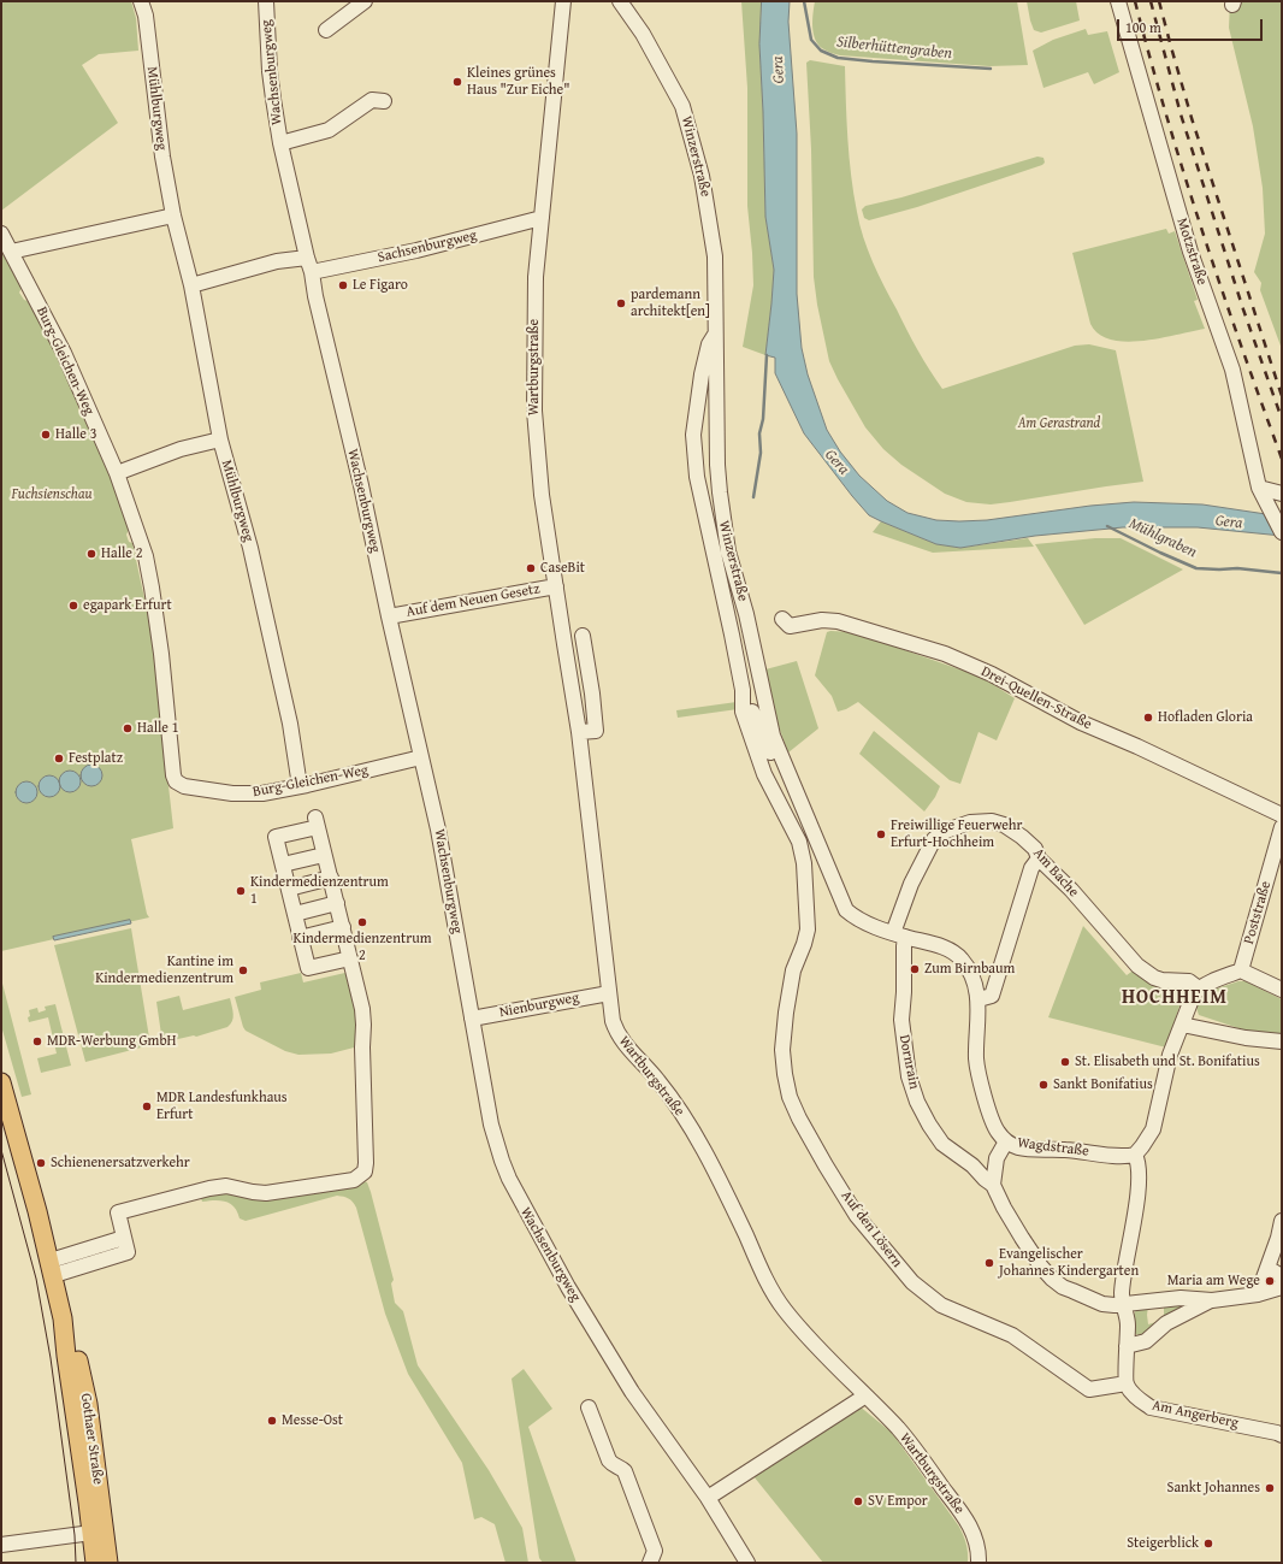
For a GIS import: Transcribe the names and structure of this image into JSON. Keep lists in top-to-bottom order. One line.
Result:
{"streets":{"main road":["Gothaer Straße"],"street":["Wachsenburgweg","Mühlburgweg","Winzerstraße","Sachsenburgweg","Motzstraße","Burg-Gleichen-Weg","Wartburgstraße","Auf dem Neuen Gesetz","Drei-Quellen-Straße","Am Bache","Poststraße","Nienburgweg","Dornrain","Wagdstraße","Auf den Lösern","Am Angerberg"]},"crossings":[["Wachsenburgweg","Sachsenburgweg"],["Wachsenburgweg","Burg-Gleichen-Weg"],["Wachsenburgweg","Auf dem Neuen Gesetz"],["Wachsenburgweg","Nienburgweg"],["Mühlburgweg","Burg-Gleichen-Weg"],["Winzerstraße","Wagdstraße"],["Winzerstraße","Auf den Lösern"],["Sachsenburgweg","Wartburgstraße"],["Wartburgstraße","Auf dem Neuen Gesetz"],["Wartburgstraße","Nienburgweg"],["Am Bache","Dornrain"],["Am Bache","Wagdstraße"],["Dornrain","Wagdstraße"],["Auf den Lösern","Am Angerberg"]],"districts":["HOCHHEIM"],"water":["Silberhüttengraben","Gera","Mühlgraben"],"parks":["Am Gerastrand","Fuchsienschau"],"places":["Kleines grünes Haus \"Zur Eiche\"","Le Figaro","pardemann architekt[en]","Halle 3","Halle 2","CaseBit","egapark Erfurt","Hofladen Gloria","Halle 1","Festplatz","Freiwillige Feuerwehr Erfurt-Hochheim","Kindermedienzentrum 1","Kindermedienzentrum 2","Zum Birnbaum","Kantine im Kindermedienzentrum","MDR-Werbung GmbH","St. Elisabeth und St. Bonifatius","Sankt Bonifatius","MDR Landesfunkhaus Erfurt","Schienenersatzverkehr","Evangelischer Johannes Kindergarten","Maria am Wege","Messe-Ost","Sankt Johannes","SV Empor","Steigerblick"],"scale_bar":"100 m"}
